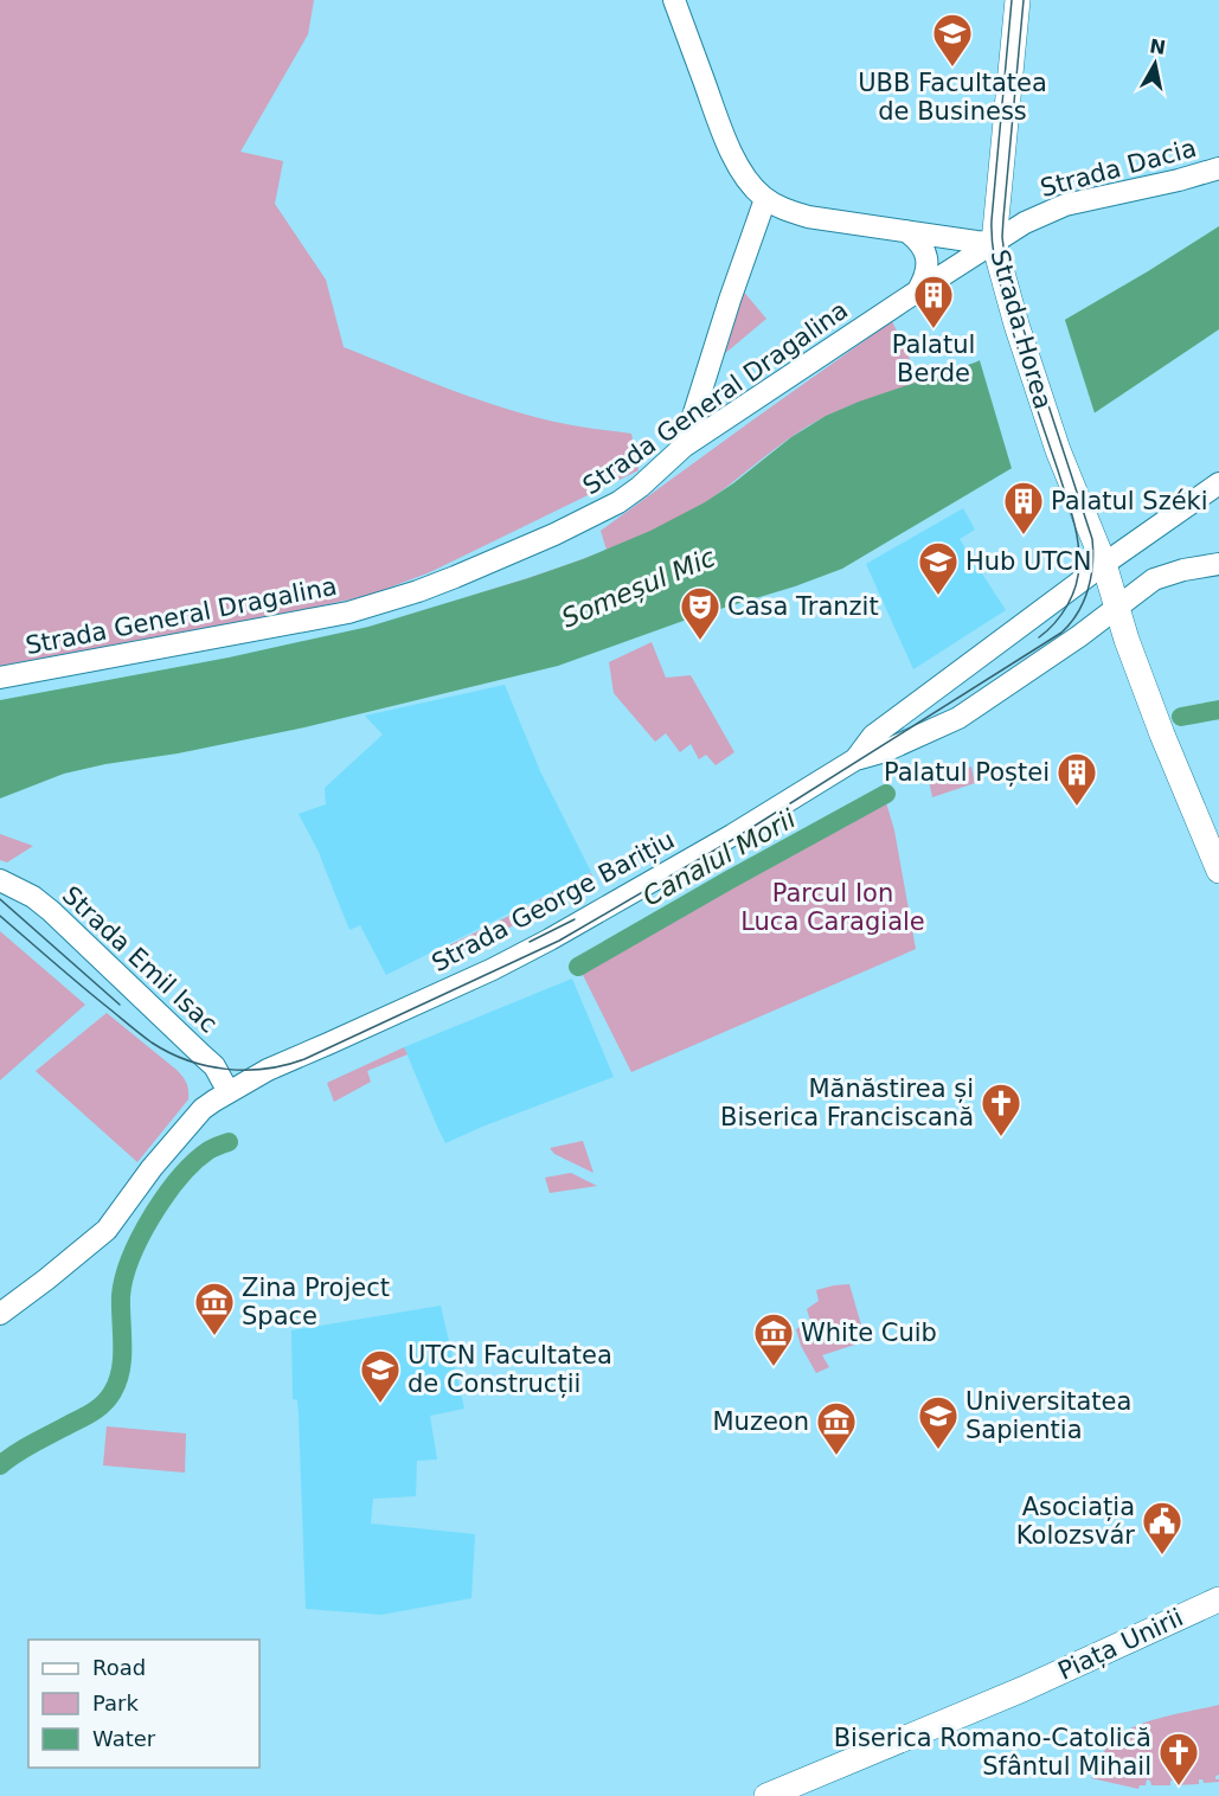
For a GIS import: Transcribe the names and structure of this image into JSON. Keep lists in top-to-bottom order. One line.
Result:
{"streets":{"main road":["Strada Horea","Piața Unirii"],"street":["Strada Dacia","Strada General Dragalina","Strada George Barițiu","Strada Emil Isac"]},"crossings":[["Strada Dacia","Strada Horea"],["Strada Dacia","Strada General Dragalina"],["Strada Horea","Strada General Dragalina"],["Strada Horea","Strada George Barițiu"],["Strada George Barițiu","Strada Emil Isac"]],"water":["Someșul Mic","Canalul Morii"],"parks":["Parcul Ion Luca Caragiale"],"places":{"school or university":["UBB Facultatea de Business","Hub UTCN","UTCN Facultatea de Construcții","Universitatea Sapientia"],"building":["Palatul Berde","Palatul Széki","Palatul Poștei"],"theatre":["Casa Tranzit"],"church":["Mănăstirea și Biserica Franciscană","Biserica Romano-Catolică Sfântul Mihail"],"museum":["Zina Project Space","White Cuib","Muzeon"],"public building":["Asociația Kolozsvár"]},"legend":["Road","Park","Water"],"north":"top"}
